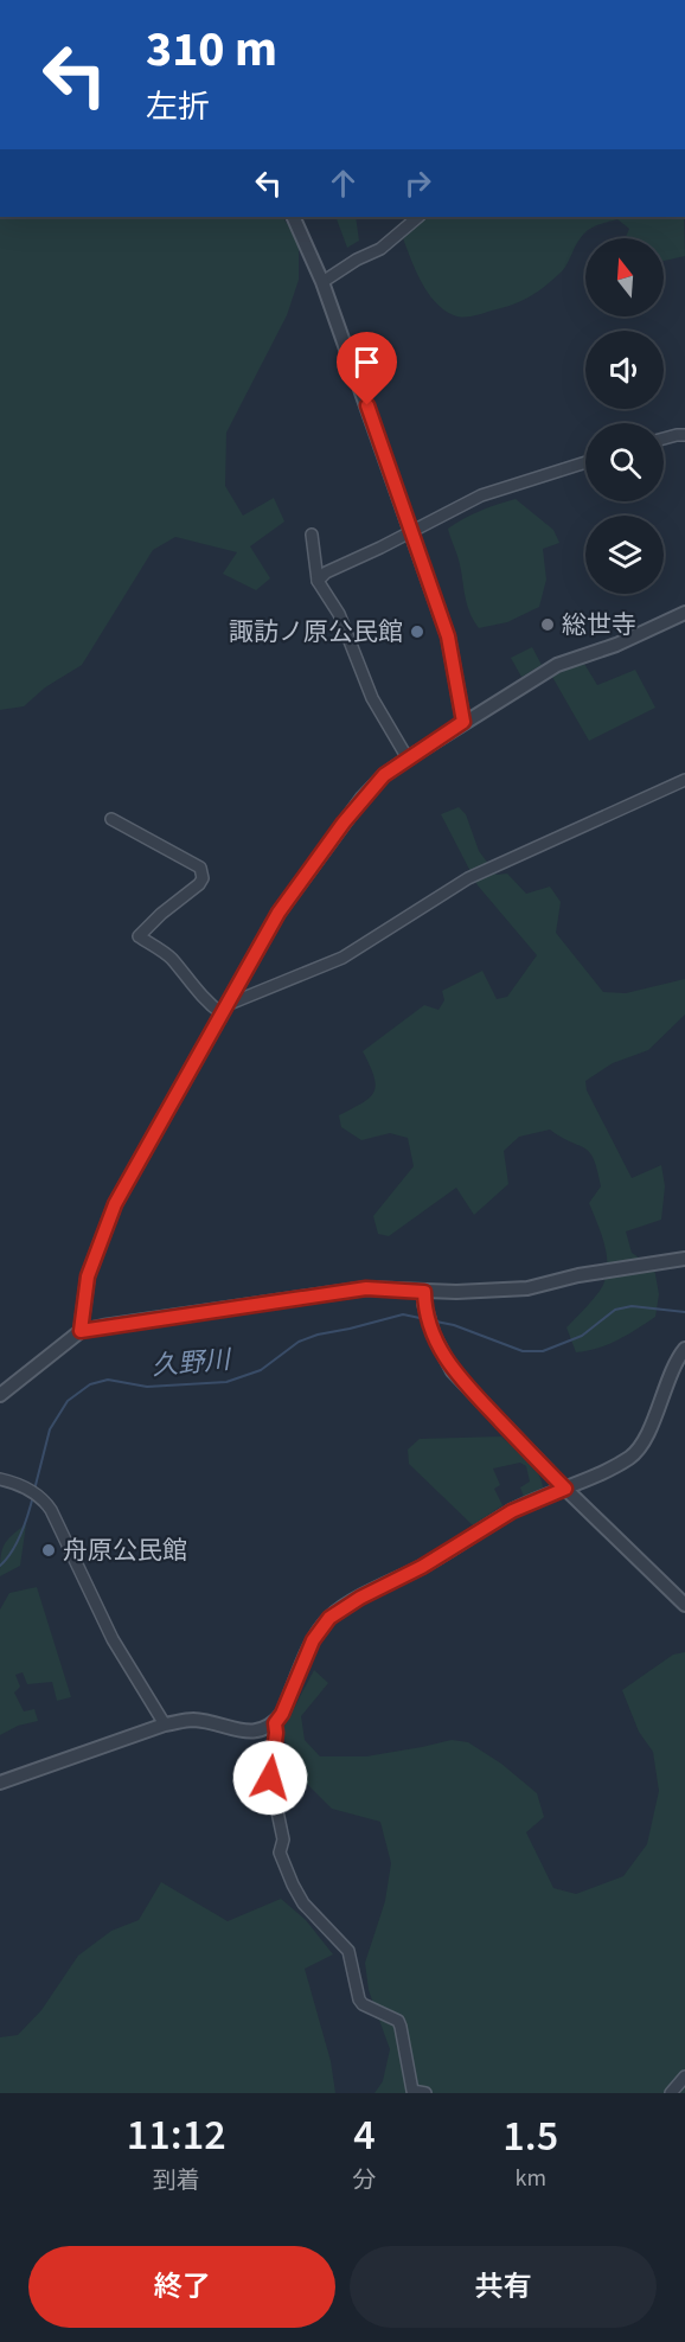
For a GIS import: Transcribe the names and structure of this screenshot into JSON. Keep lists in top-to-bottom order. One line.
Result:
{"water":["久野川"],"places":["総世寺","諏訪ノ原公民館","舟原公民館"],"north":"top","page":{"turn":["310 m","左折"],"eta":["11:12","到着","4","分","1.5","km"],"buttons":["終了","共有"]}}
